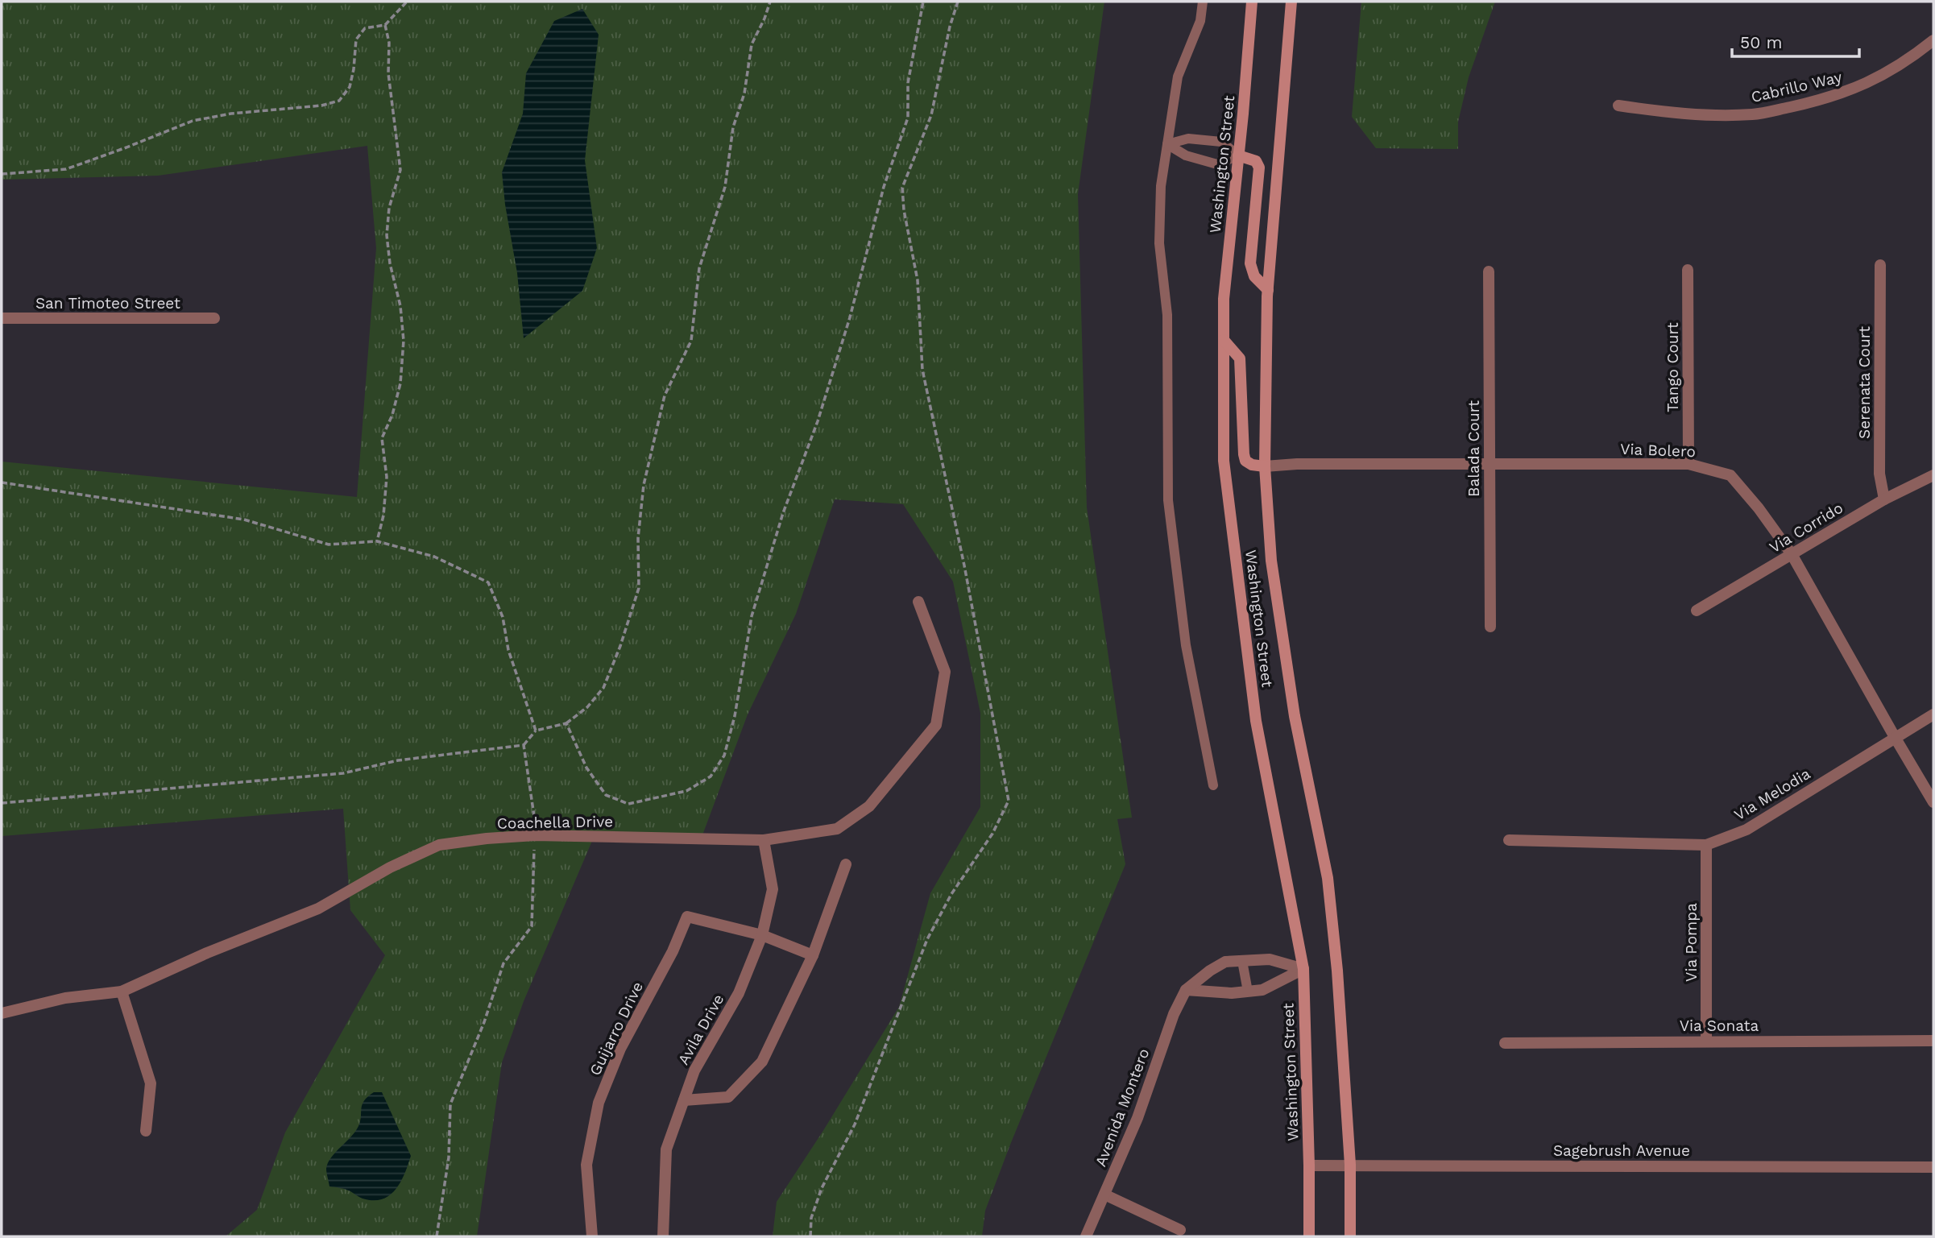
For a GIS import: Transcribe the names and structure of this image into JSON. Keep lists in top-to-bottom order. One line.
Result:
{"streets":{"main road":["Washington Street"],"street":["Cabrillo Way","San Timoteo Street","Tango Court","Serenata Court","Balada Court","Via Bolero","Via Corrido","Via Melodia","Coachella Drive","Via Pompa","Via Sonata","Guijarro Drive","Avila Drive","Avenida Montero","Sagebrush Avenue"]},"crossings":[["Washington Street","Via Bolero"],["Washington Street","Avenida Montero"],["Washington Street","Sagebrush Avenue"],["Tango Court","Via Bolero"],["Serenata Court","Via Corrido"],["Balada Court","Via Bolero"],["Via Bolero","Via Corrido"],["Via Bolero","Via Melodia"],["Via Melodia","Via Pompa"],["Coachella Drive","Avila Drive"],["Via Pompa","Via Sonata"],["Guijarro Drive","Avila Drive"]],"scale_bar":"50 m"}
